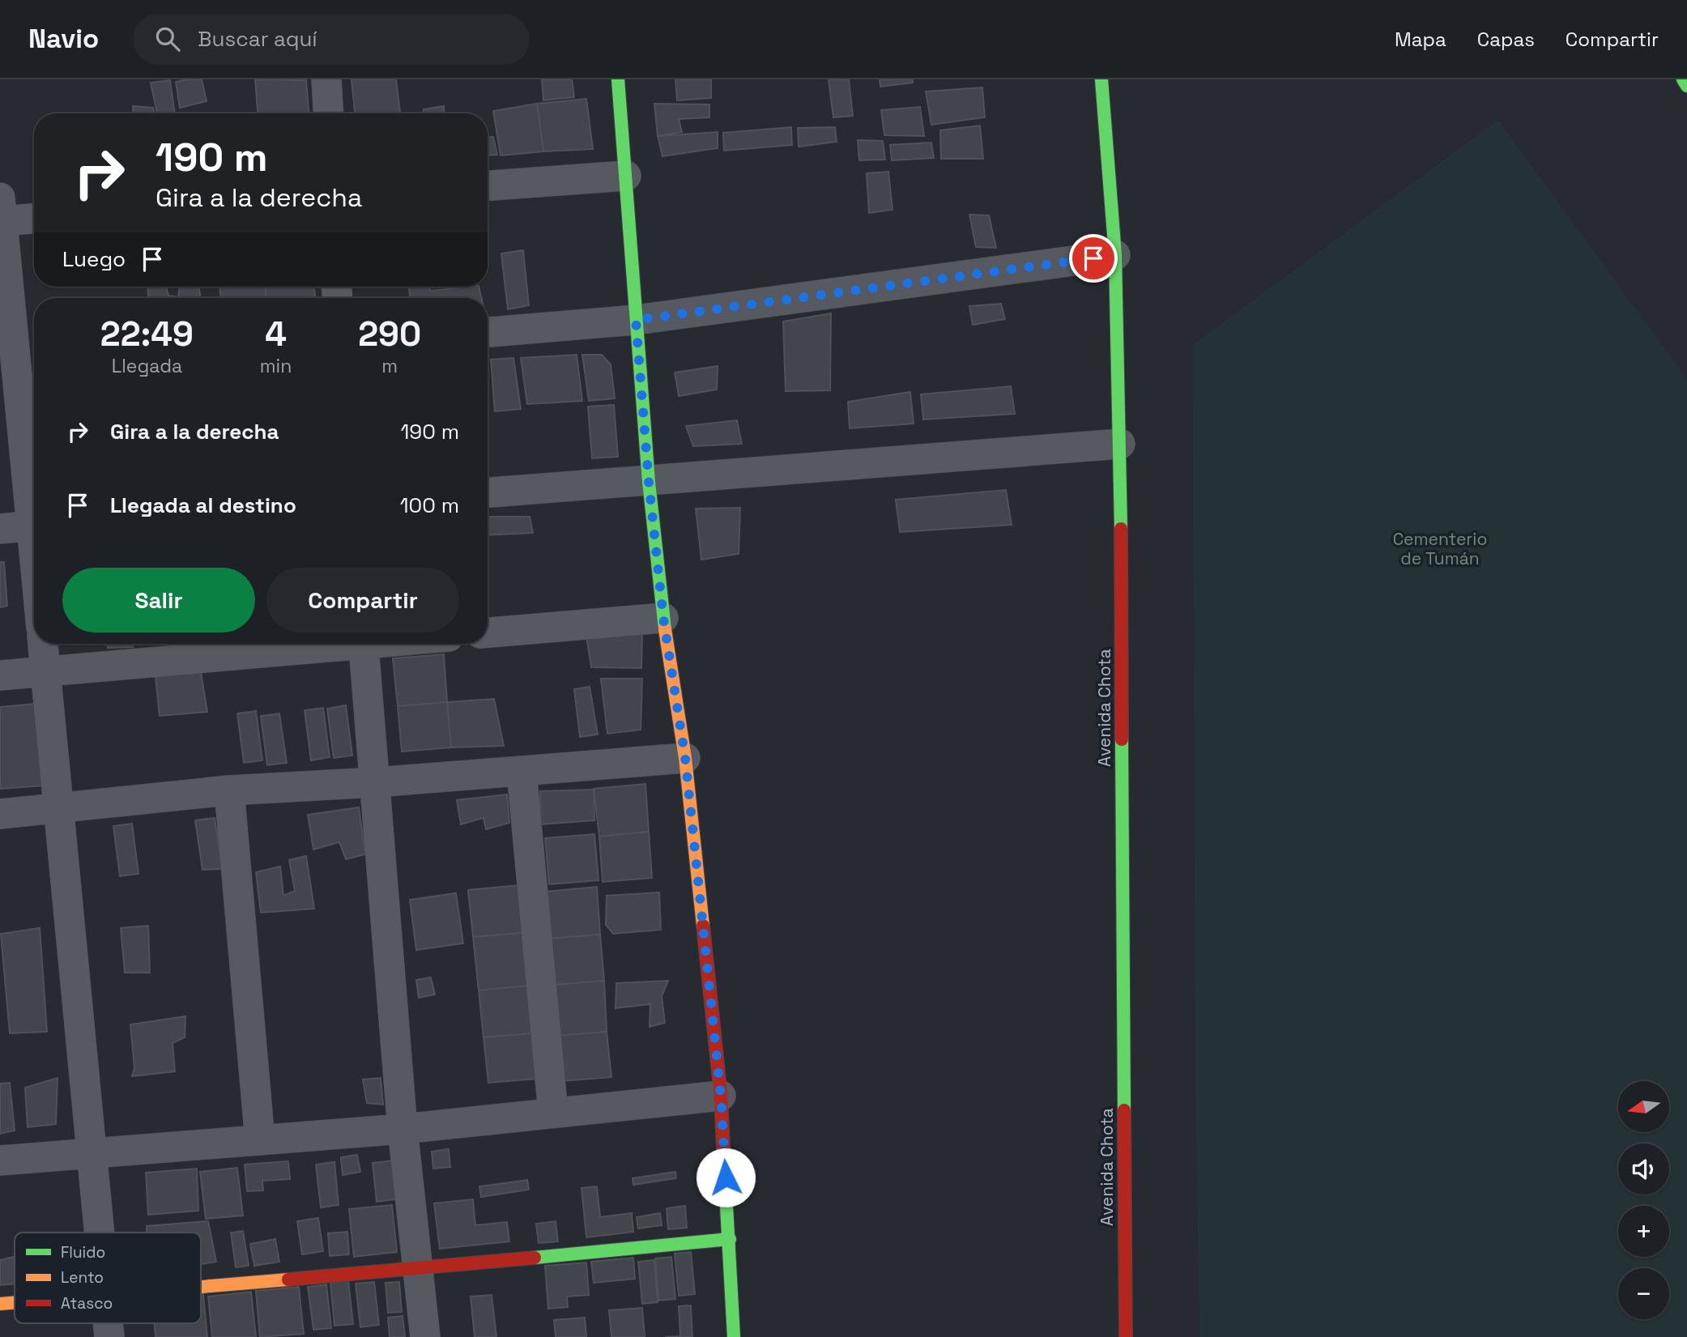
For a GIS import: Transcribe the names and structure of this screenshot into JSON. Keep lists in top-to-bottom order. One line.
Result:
{"streets":{"main road":["Avenida Chota"]},"parks":["Cementerio de Tumán"],"legend":["Fluido","Lento","Atasco"],"north":"left","page":{"header":"Navio","search":"Buscar aquí","nav":["Mapa","Capas","Compartir"],"turn":["190 m","Gira a la derecha"],"then":"Luego","eta":["22:49","Llegada","4","min","290","m"],"list":[{"name":"Gira a la derecha","value":"190 m"},{"name":"Llegada al destino","value":"100 m"}],"buttons":["Salir","Compartir"],"map_buttons":["+","−"]}}
